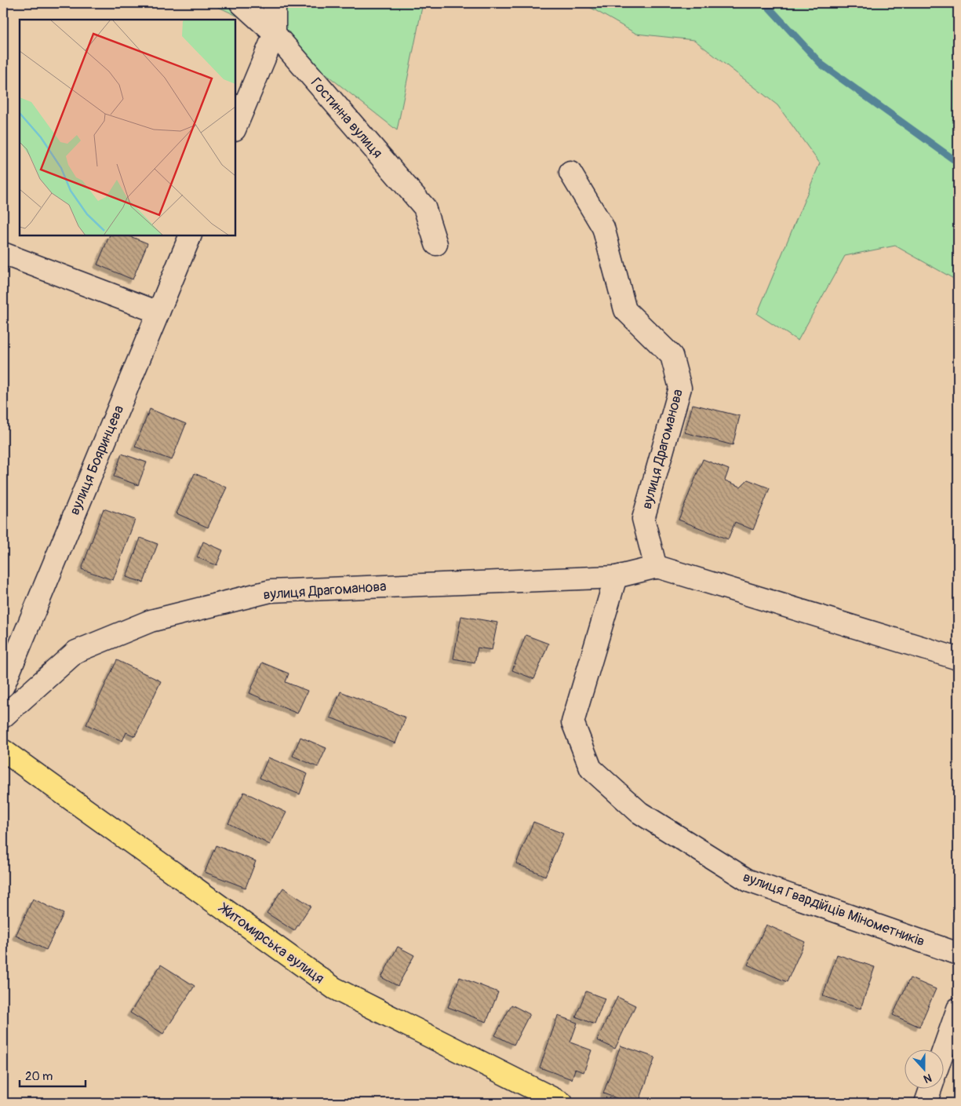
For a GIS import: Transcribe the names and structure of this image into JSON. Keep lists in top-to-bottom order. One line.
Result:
{"streets":{"main road":["Житомирська вулиця"],"street":["Гостинна вулиця","вулиця Драгоманова","вулиця Бояринцева","вулиця Гвардійців Мінометників"]},"crossings":[["вулиця Драгоманова","вулиця Гвардійців Мінометників"]],"scale_bar":"20 m","north":"bottom"}
